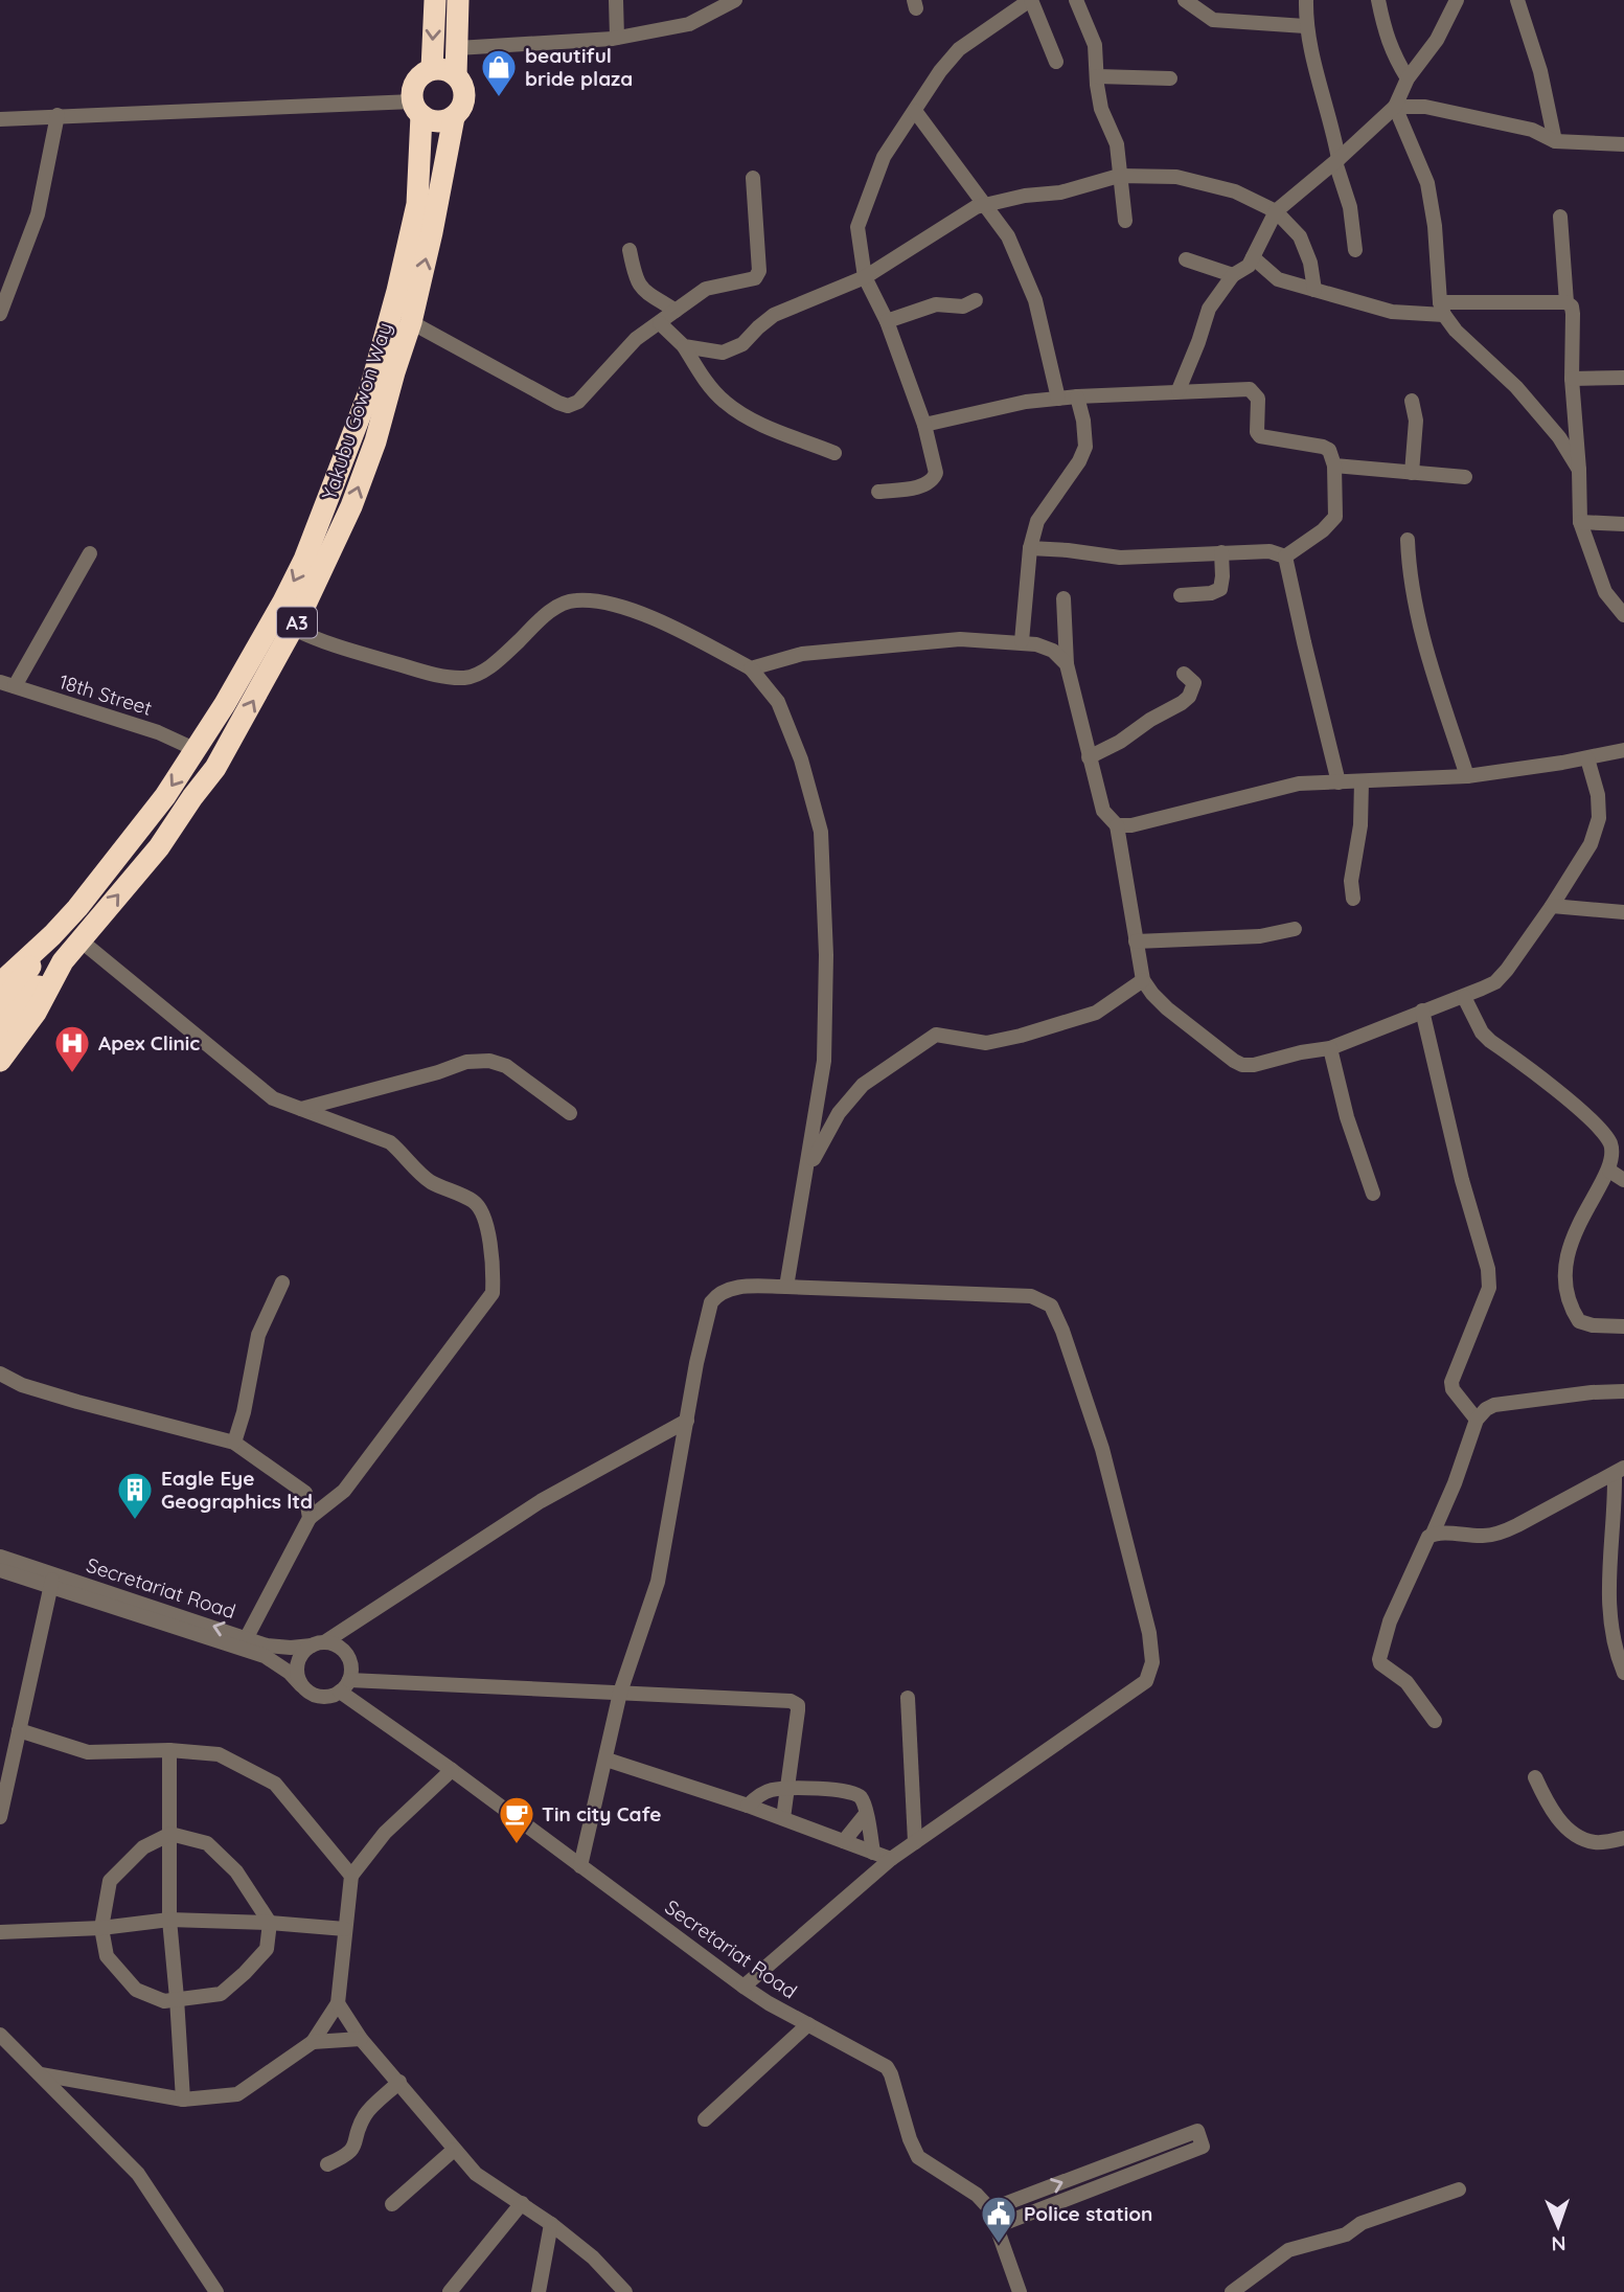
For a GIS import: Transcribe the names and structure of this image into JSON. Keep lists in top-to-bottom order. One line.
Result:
{"streets":{"highway":["Yakubu Gowon Way","A3"],"street":["18th Street","Secretariat Road"]},"crossings":[["Yakubu Gowon Way","18th Street"]],"places":{"shop":["beautiful bride plaza"],"hospital":["Apex Clinic"],"building":["Eagle Eye Geographics ltd"],"cafe":["Tin city Cafe"],"public building":["Police station"]},"north":"bottom"}
